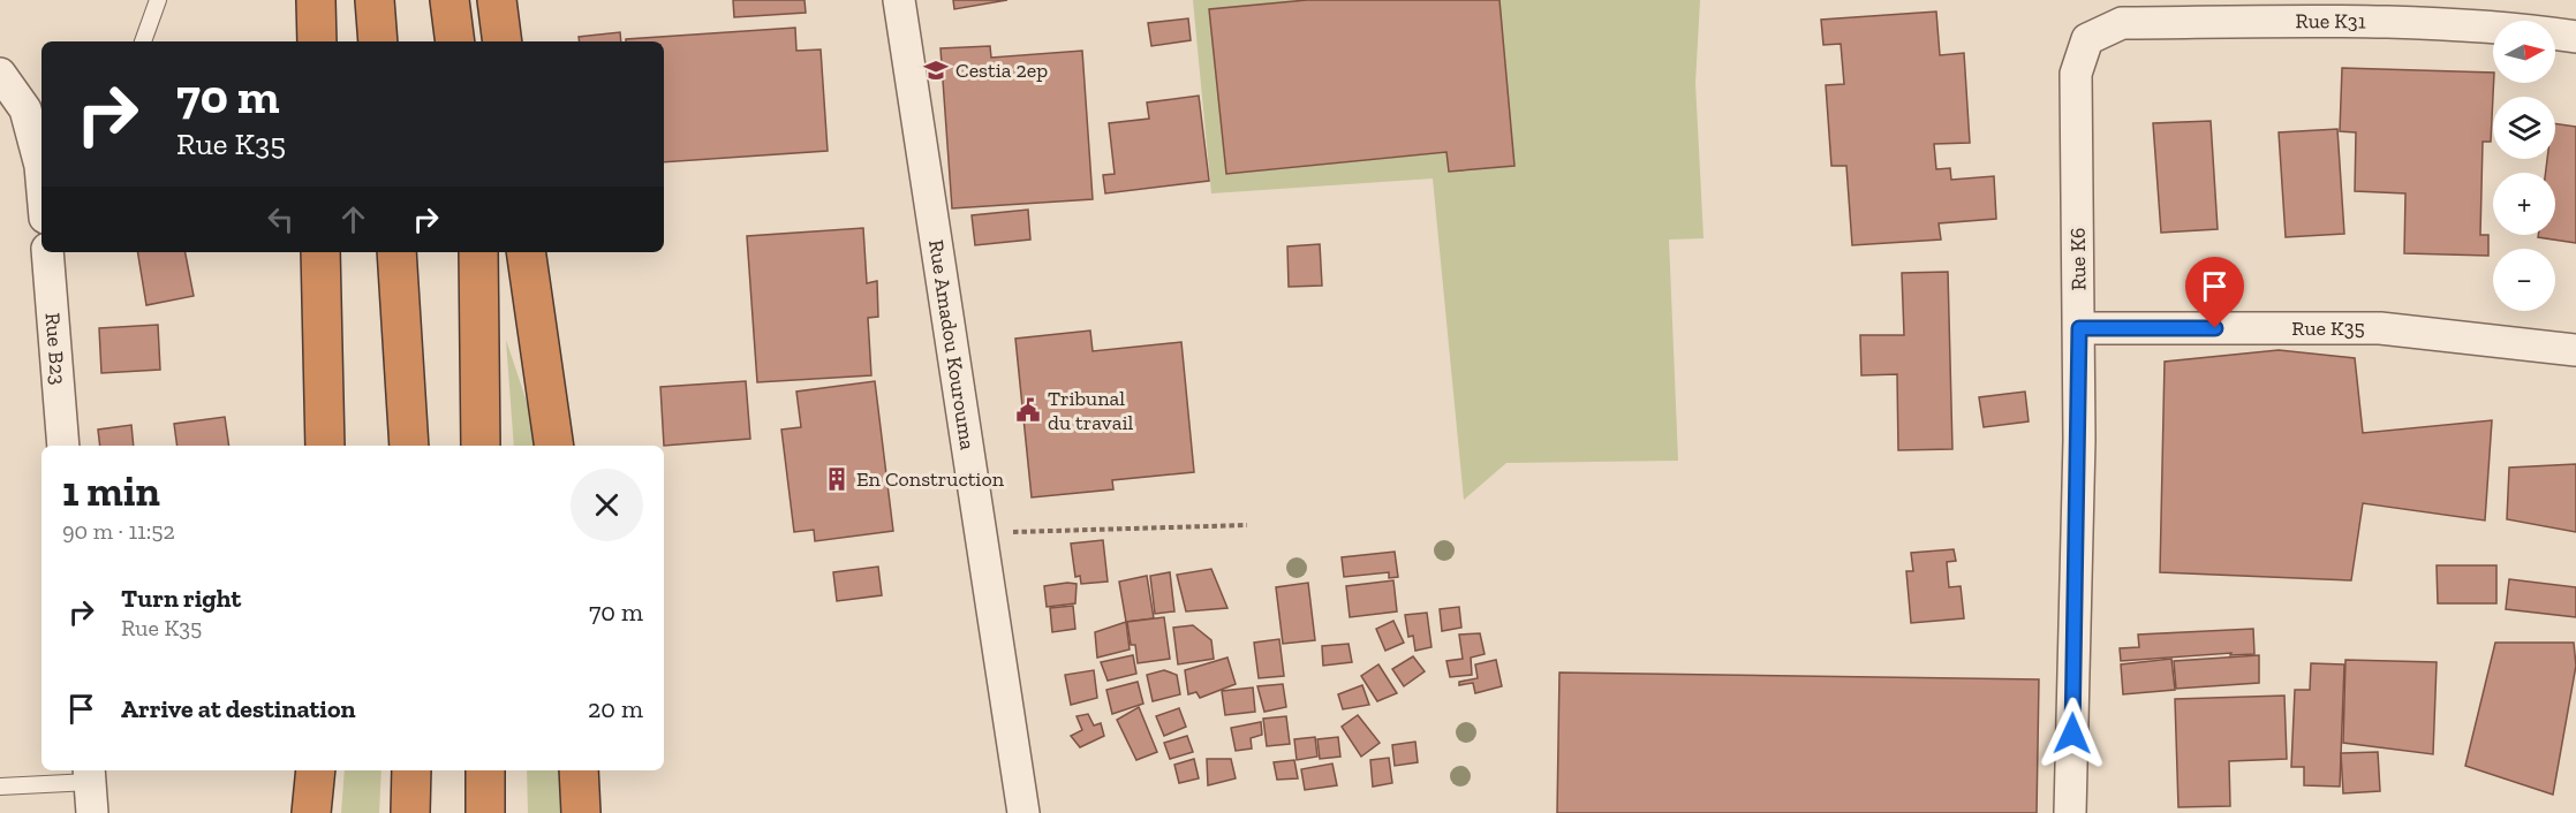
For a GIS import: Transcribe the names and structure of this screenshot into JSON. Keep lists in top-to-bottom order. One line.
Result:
{"streets":{"street":["Rue K31","Rue K6","Rue K35","Rue Amadou Kourouma","Rue B23"]},"crossings":[["Rue K31","Rue K6"],["Rue K6","Rue K35"]],"places":{"school or university":["Cestia 2ep"],"public building":["Tribunal du travail"],"building":["En Construction"]},"north":"right","page":{"map_buttons":["+","−"],"turn":["70 m","Rue K35"],"heading":["1 min","90 m · 11:52"],"list":[{"name":"Turn right","note":"Rue K35","value":"70 m"},{"name":"Arrive at destination","value":"20 m"}]}}
